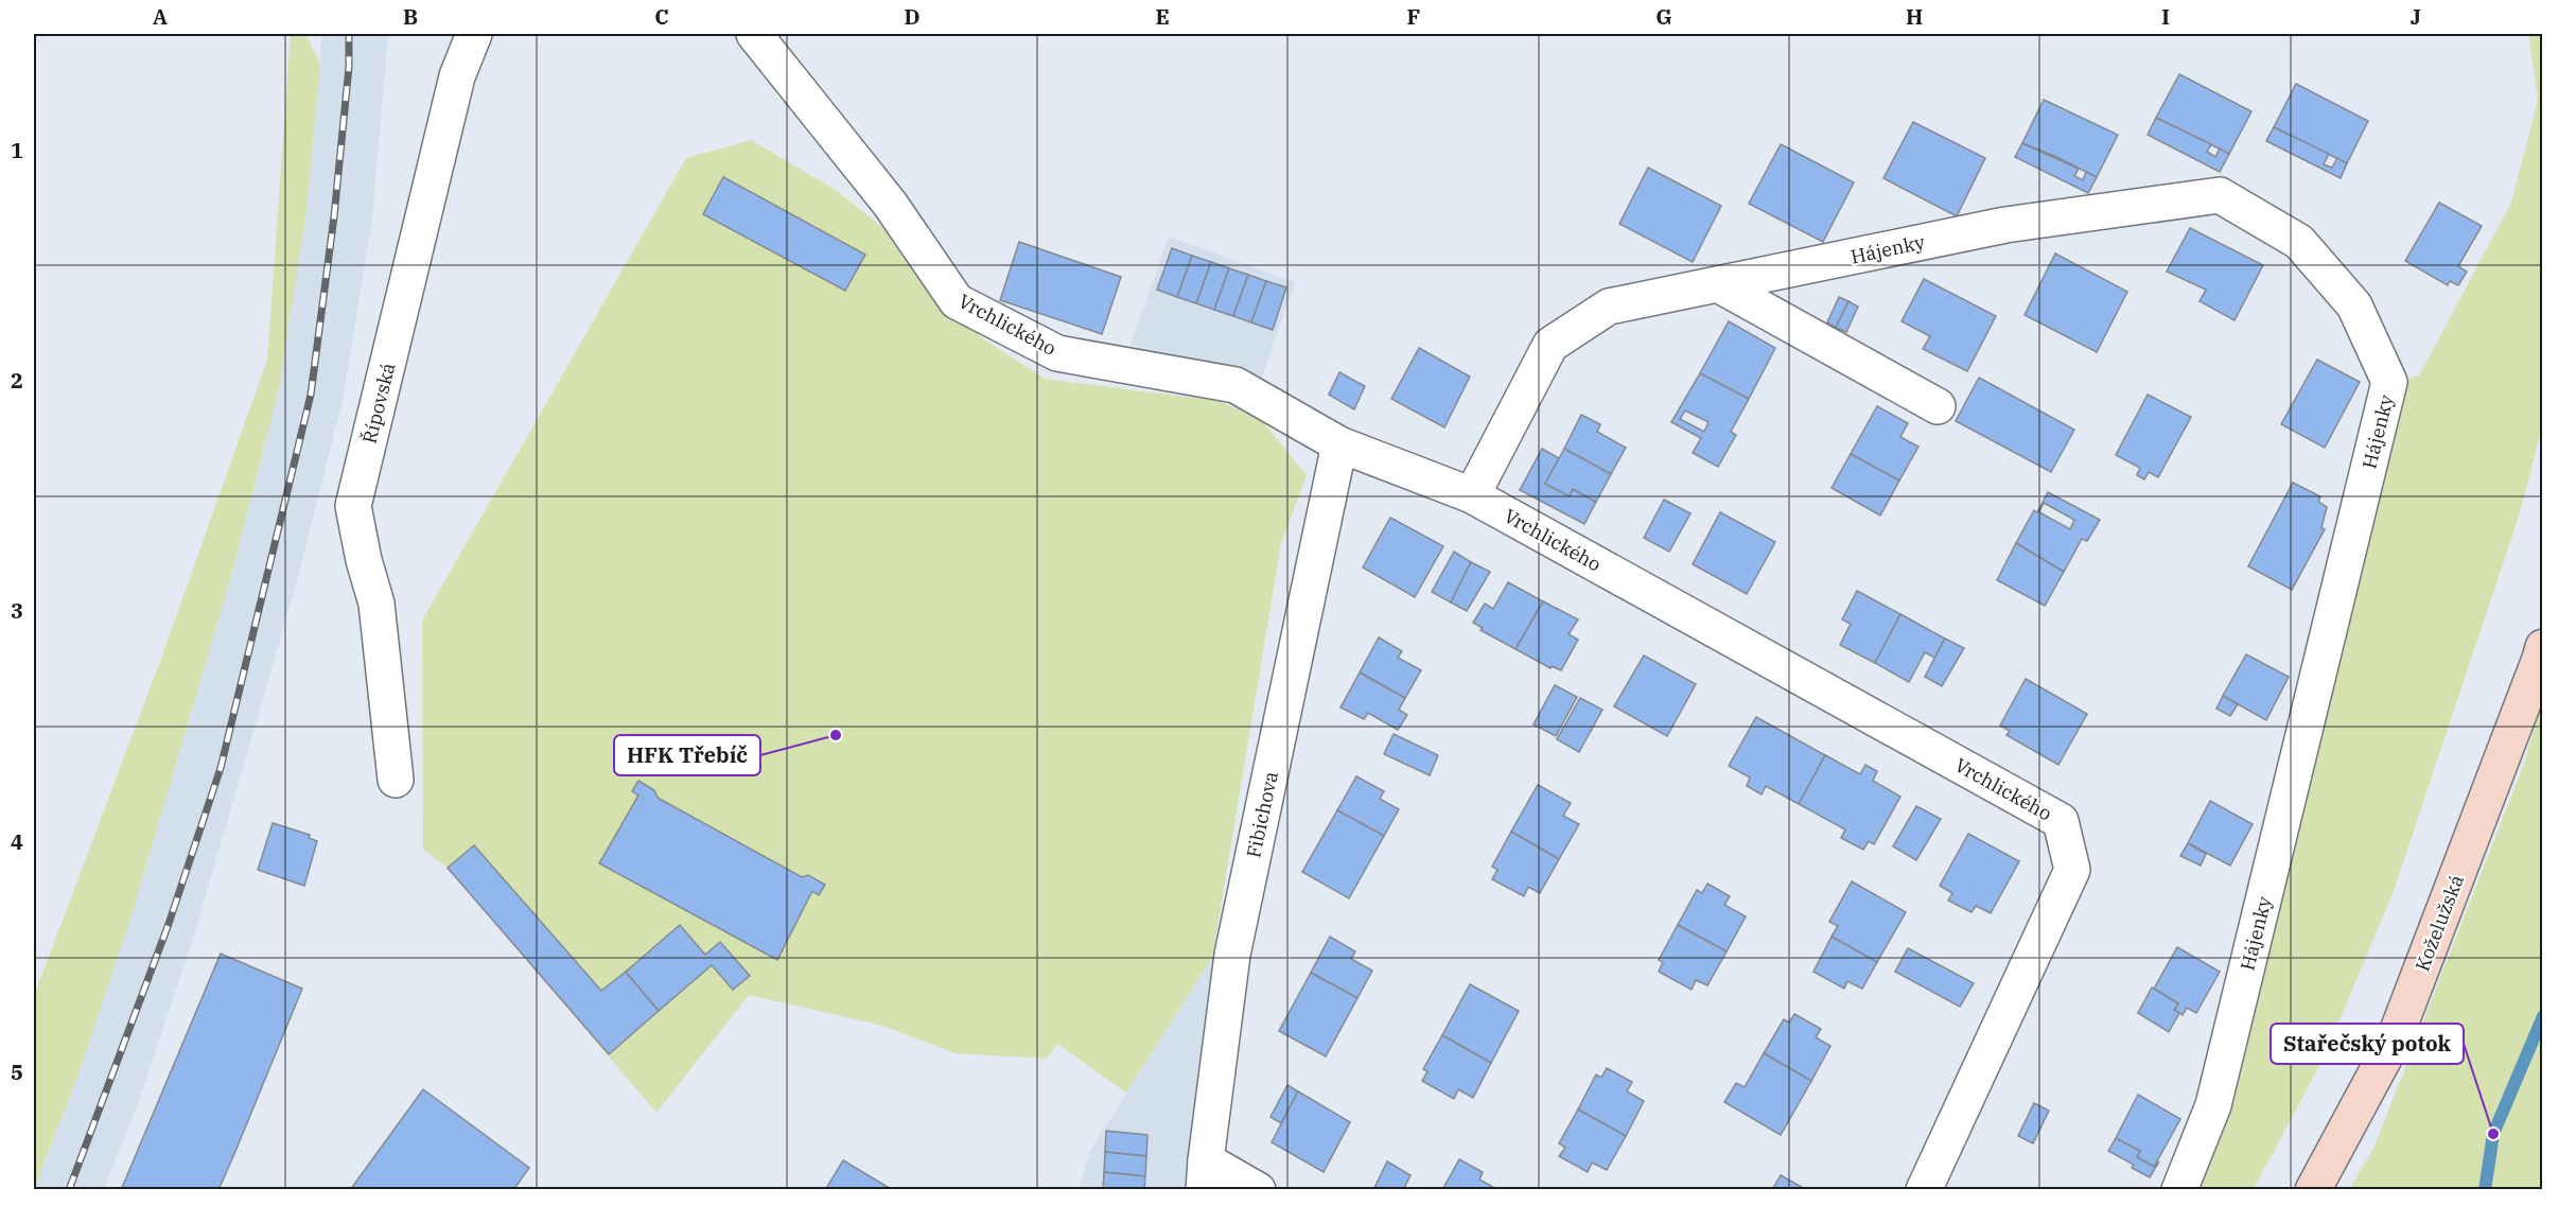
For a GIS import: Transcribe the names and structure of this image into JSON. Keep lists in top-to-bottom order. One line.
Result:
{"streets":{"main road":["Koželužská"],"street":["Hájenky","Vrchlického","Řípovská","Fibichova"]},"crossings":[["Hájenky","Vrchlického"],["Vrchlického","Fibichova"]],"places":["HFK Třebíč","Stařečský potok"],"grid":{"columns":["A","B","C","D","E","F","G","H","I","J"],"rows":["1","2","3","4","5"]}}
